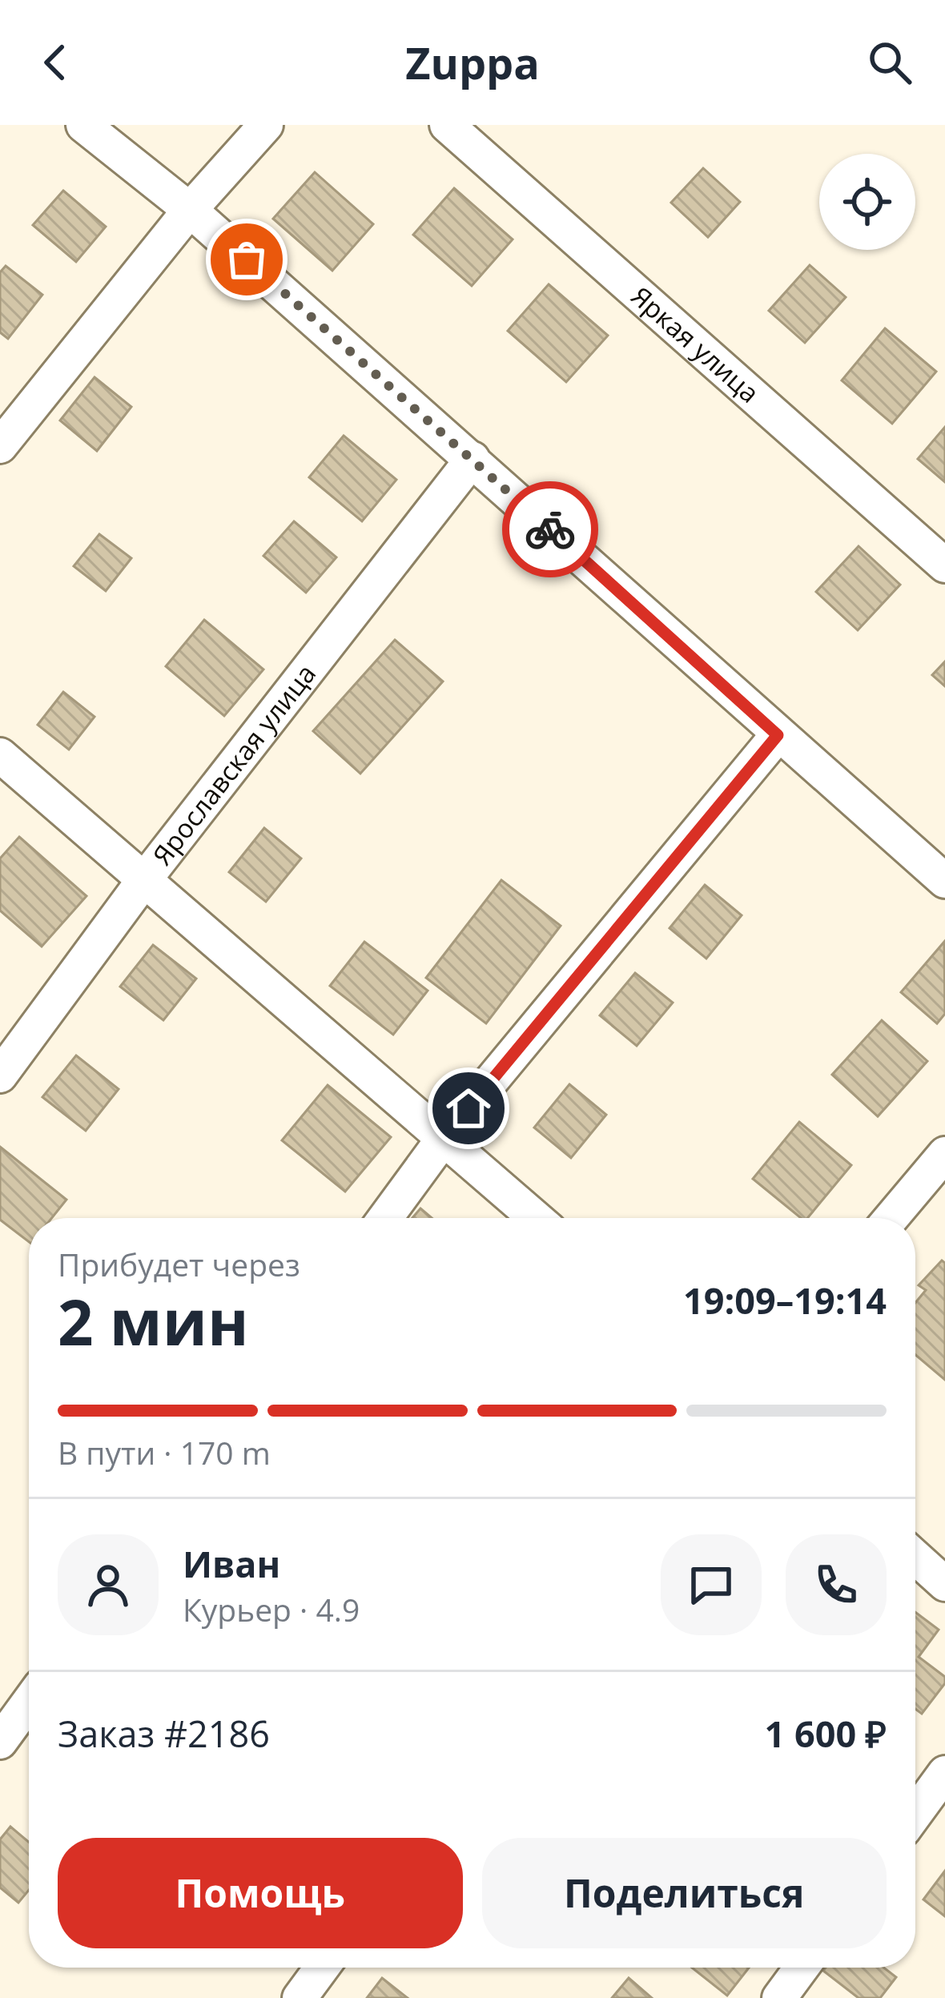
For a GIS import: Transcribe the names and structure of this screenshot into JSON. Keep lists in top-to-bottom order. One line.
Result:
{"streets":{"street":["Яркая улица","Ярославская улица"]},"page":{"header":"Zuppa","heading":["2 мин","Прибудет через","19:09–19:14"],"panel":["Иван","Курьер · 4.9","Заказ #2186","1 600 ₽"],"bar":"В пути · 170 m","buttons":["Помощь","Поделиться"]}}
